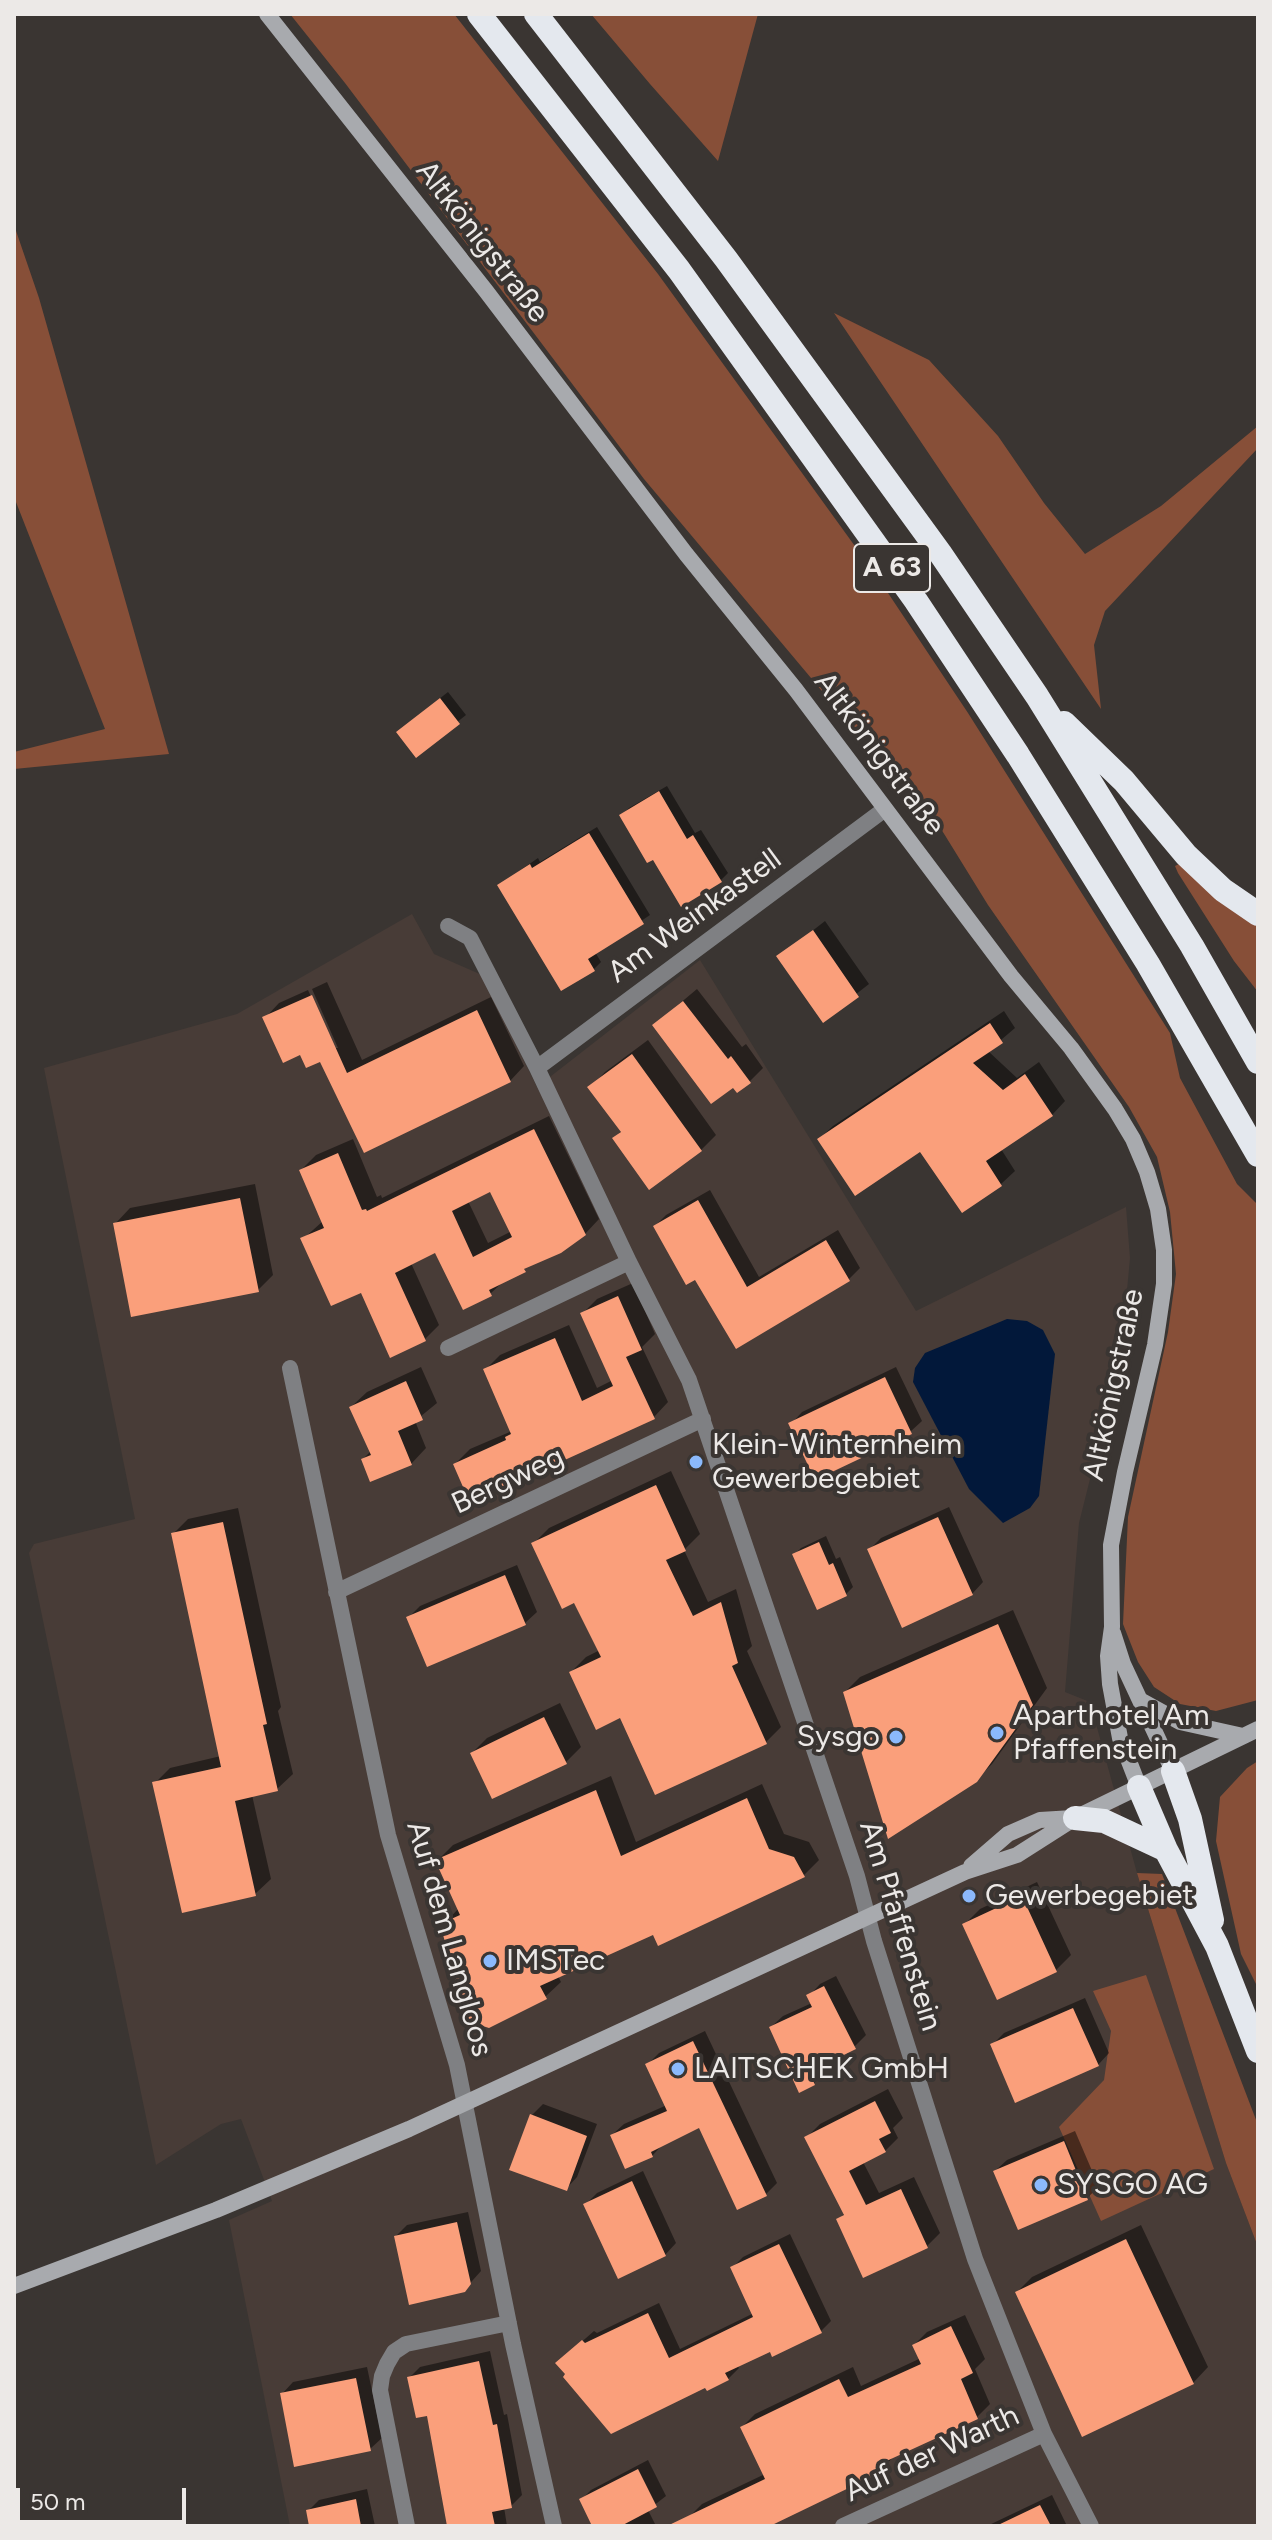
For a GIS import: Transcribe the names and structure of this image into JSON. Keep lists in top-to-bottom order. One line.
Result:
{"streets":{"highway":["A 63"],"street":["Altkönigstraße","Am Weinkastell","Bergweg","Am Pfaffenstein","Auf dem Langloos","Auf der Warth"]},"crossings":[["Altkönigstraße","Am Weinkastell"],["Bergweg","Am Pfaffenstein"],["Bergweg","Auf dem Langloos"],["Am Pfaffenstein","Auf der Warth"]],"places":["Klein-Winternheim Gewerbegebiet","Aparthotel Am Pfaffenstein","Sysgo","Gewerbegebiet","IMSTec","LAITSCHEK GmbH","SYSGO AG"],"scale_bar":"50 m"}
